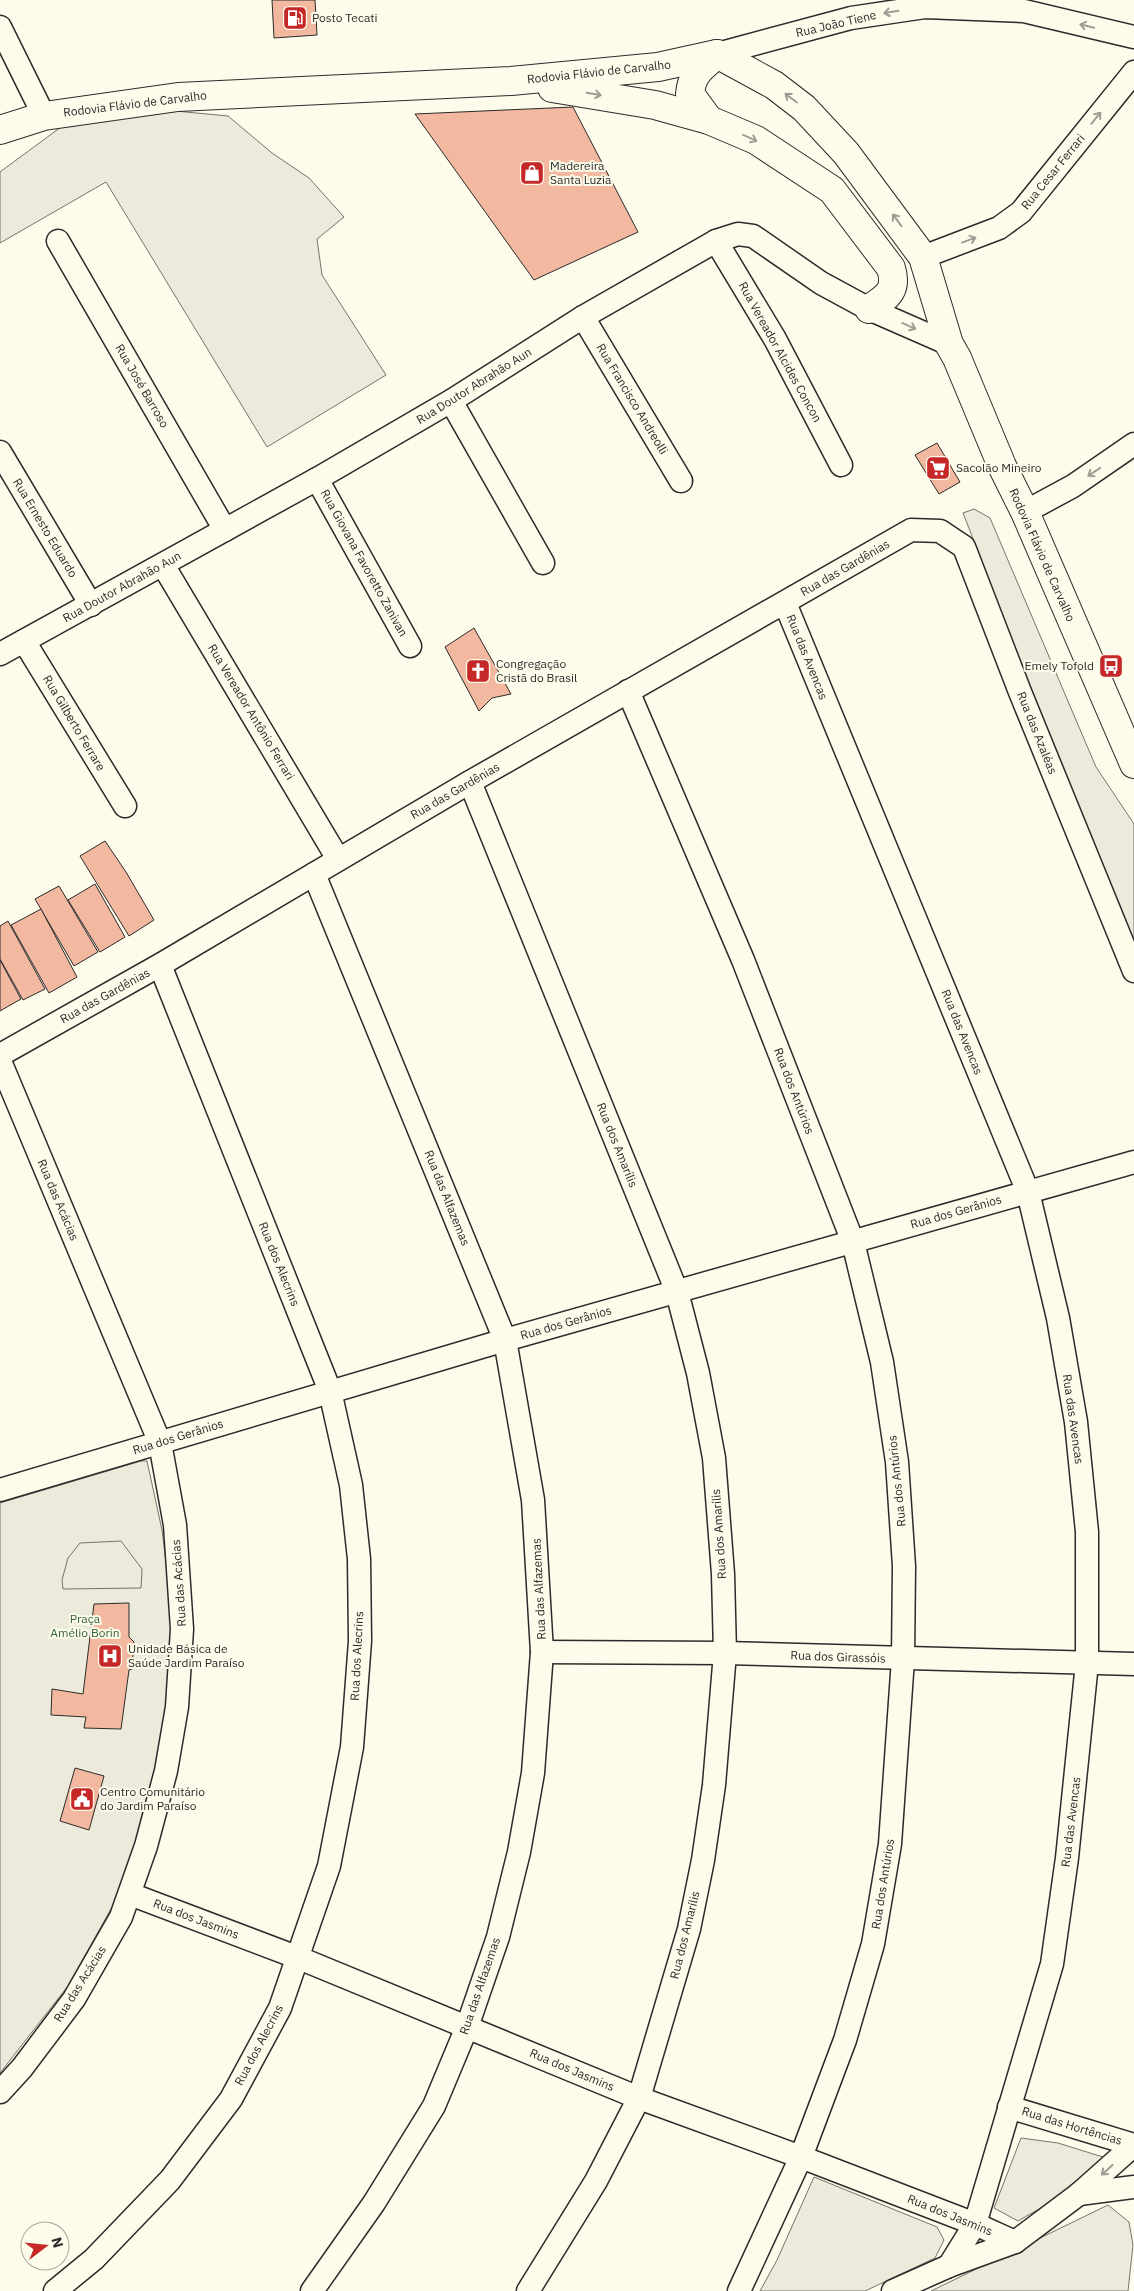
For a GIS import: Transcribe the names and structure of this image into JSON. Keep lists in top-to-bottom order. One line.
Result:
{"streets":{"main road":["Rodovia Flávio de Carvalho"],"street":["Rua João Tiene","Rua Cesar Ferrari","Rua Vereador Alcides Concon","Rua José Barroso","Rua Doutor Abrahão Aun","Rua Francisco Andreolli","Rua Ernesto Eduardo","Rua Giovana Favoretto Zanivan","Rua das Gardênias","Rua das Avencas","Rua Vereador Antônio Ferrari","Rua Gilberto Ferrare","Rua das Azaléas","Rua dos Antúrios","Rua dos Amarílis","Rua das Alfazemas","Rua das Acácias","Rua dos Gerânios","Rua dos Alecrins","Rua dos Girassóis","Rua dos Jasmins","Rua das Hortências"]},"crossings":[["Rua João Tiene","Rodovia Flávio de Carvalho"],["Rodovia Flávio de Carvalho","Rua Cesar Ferrari"],["Rodovia Flávio de Carvalho","Rua Doutor Abrahão Aun"],["Rua Vereador Alcides Concon","Rua Doutor Abrahão Aun"],["Rua José Barroso","Rua Doutor Abrahão Aun"],["Rua Doutor Abrahão Aun","Rua Francisco Andreolli"],["Rua Doutor Abrahão Aun","Rua Ernesto Eduardo"],["Rua Doutor Abrahão Aun","Rua Giovana Favoretto Zanivan"],["Rua Doutor Abrahão Aun","Rua Vereador Antônio Ferrari"],["Rua Doutor Abrahão Aun","Rua Gilberto Ferrare"],["Rua das Gardênias","Rua das Avencas"],["Rua das Gardênias","Rua Vereador Antônio Ferrari"],["Rua das Gardênias","Rua das Azaléas"],["Rua das Gardênias","Rua dos Antúrios"],["Rua das Gardênias","Rua dos Amarílis"],["Rua das Gardênias","Rua das Alfazemas"],["Rua das Gardênias","Rua dos Alecrins"],["Rua das Avencas","Rua dos Gerânios"],["Rua das Avencas","Rua dos Girassóis"],["Rua das Avencas","Rua dos Jasmins"],["Rua das Avencas","Rua das Hortências"],["Rua dos Antúrios","Rua dos Gerânios"],["Rua dos Antúrios","Rua dos Girassóis"],["Rua dos Antúrios","Rua dos Jasmins"],["Rua dos Amarílis","Rua dos Gerânios"],["Rua dos Amarílis","Rua dos Girassóis"],["Rua dos Amarílis","Rua dos Jasmins"],["Rua das Alfazemas","Rua dos Gerânios"],["Rua das Alfazemas","Rua dos Girassóis"],["Rua das Alfazemas","Rua dos Jasmins"],["Rua das Acácias","Rua dos Gerânios"],["Rua das Acácias","Rua dos Jasmins"],["Rua dos Gerânios","Rua dos Alecrins"],["Rua dos Alecrins","Rua dos Jasmins"]],"one_way":["Rua João Tiene","Rua Cesar Ferrari"],"parks":["Praça Amélio Borin"],"places":{"fuel station":["Posto Tecati"],"shop":["Madereira Santa Luzia"],"supermarket":["Sacolão Mineiro"],"bus stop":["Emely Tofold"],"church":["Congregação Cristã do Brasil"],"hospital":["Unidade Básica de Saúde Jardim Paraíso"],"public building":["Centro Comunitário do Jardim Paraíso"]},"north":"right"}
